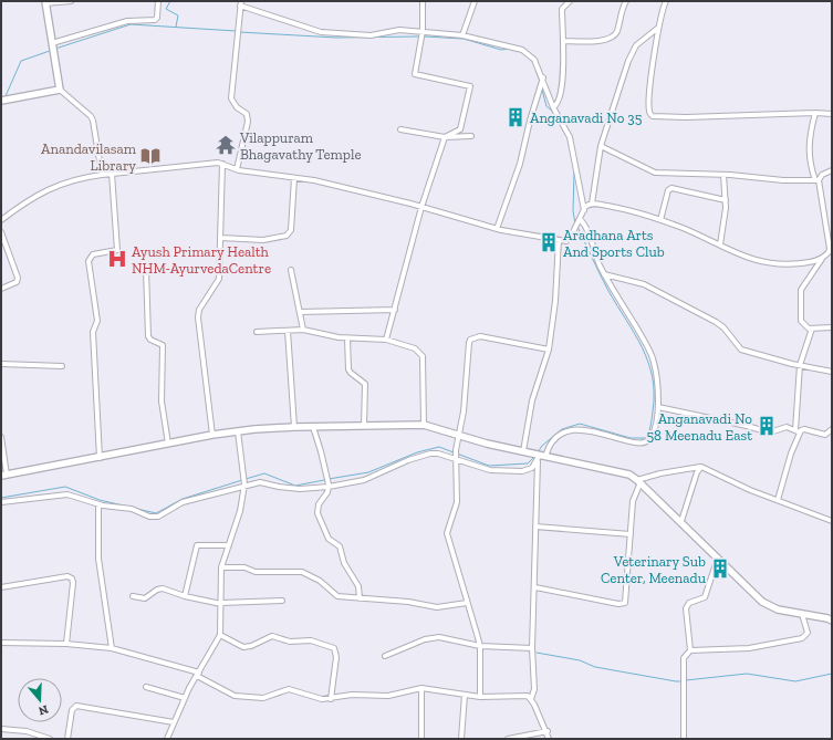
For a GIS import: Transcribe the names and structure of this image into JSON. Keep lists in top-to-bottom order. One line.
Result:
{"places":{"building":["Anganavadi No 35","Aradhana Arts And Sports Club","Anganavadi No 58 Meenadu East","Veterinary Sub Center, Meenadu"],"temple":["Vilappuram Bhagavathy Temple"],"library":["Anandavilasam Library"],"hospital":["Ayush Primary Health NHM-AyurvedaCentre"]},"north":"bottom"}
